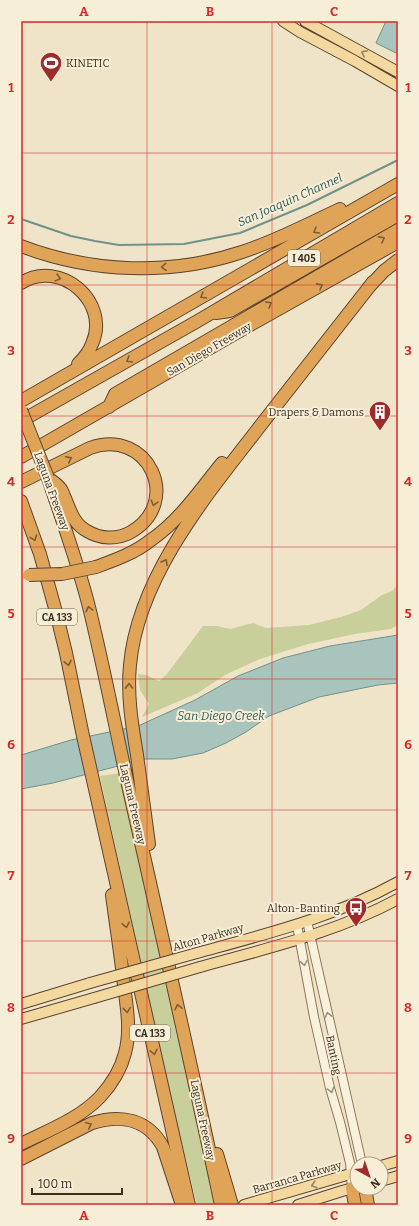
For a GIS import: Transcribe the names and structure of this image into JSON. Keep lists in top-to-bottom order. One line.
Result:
{"streets":{"highway":["I 405","San Diego Freeway","Laguna Freeway","CA 133"],"main road":["Alton Parkway","Barranca Parkway"],"street":["Banting"]},"crossings":[["Alton Parkway","Banting"]],"water":["San Joaquin Channel","San Diego Creek"],"places":{"sports":["KINETIC"],"building":["Drapers & Damons"],"bus stop":["Alton-Banting"]},"scale_bar":"100 m","north":"bottom right","grid":{"columns":["A","B","C"],"rows":["1","2","3","4","5","6","7","8","9"]}}
